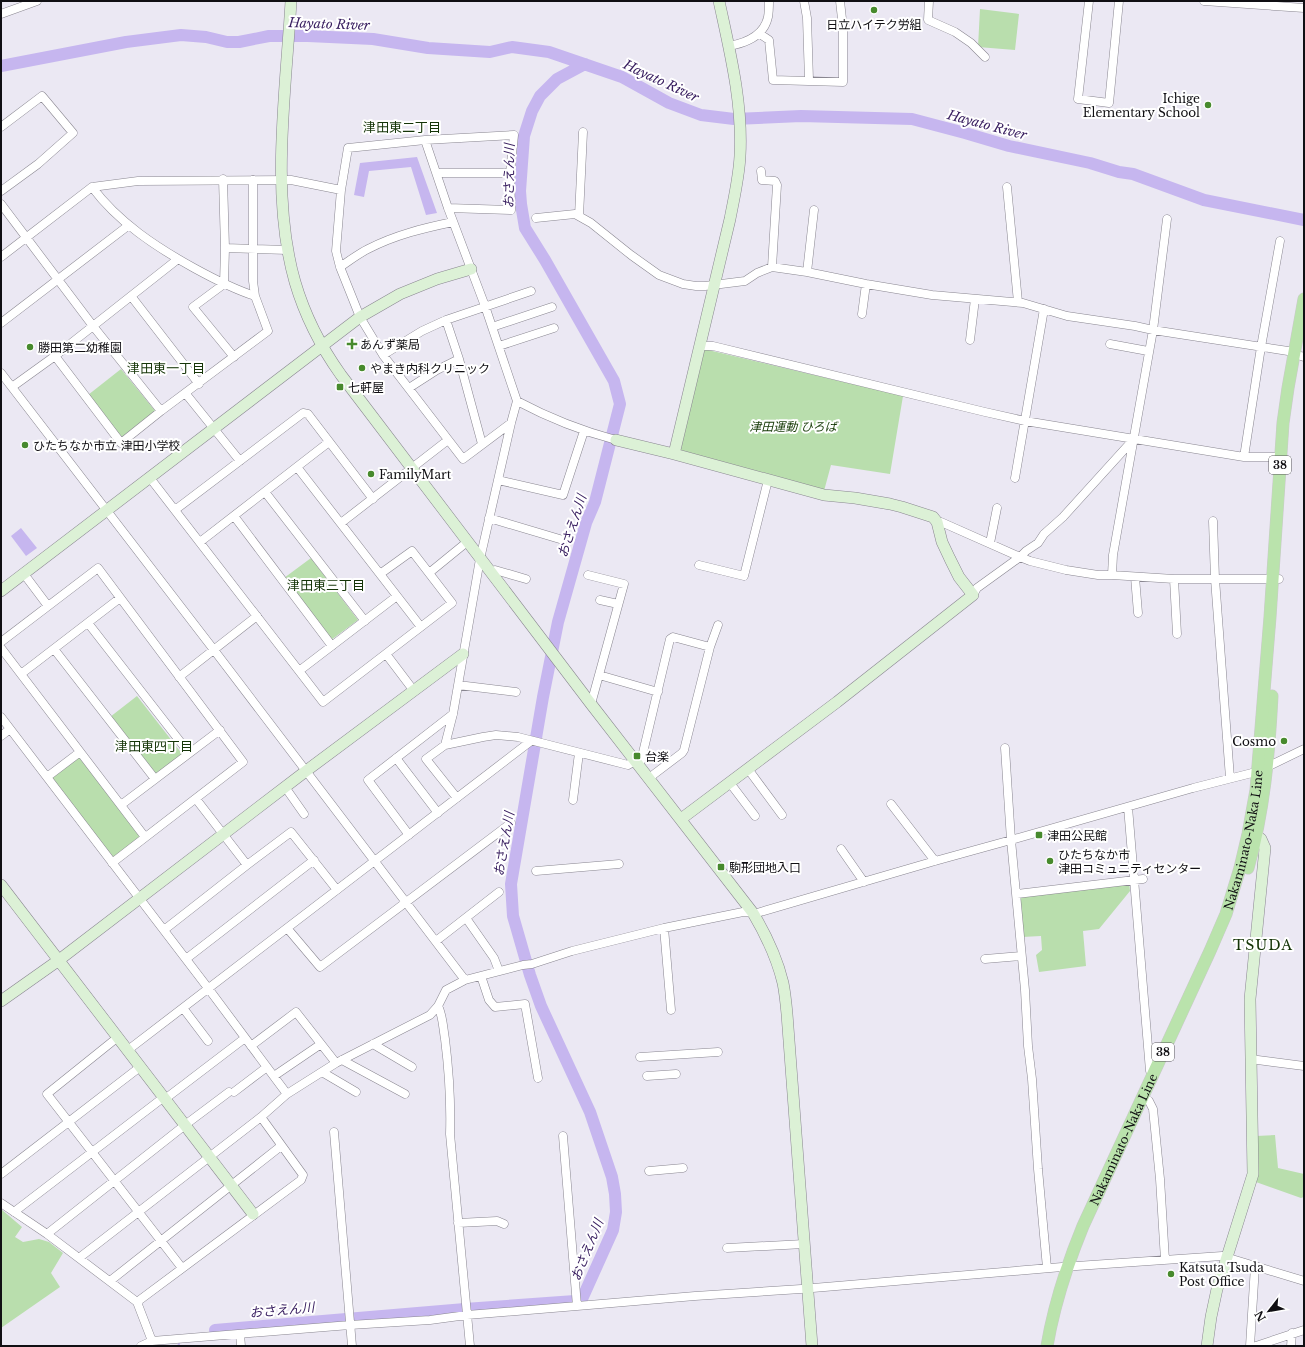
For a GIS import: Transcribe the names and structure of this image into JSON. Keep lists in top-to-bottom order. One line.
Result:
{"streets":{"main road":["38","Nakaminato-Naka Line"]},"districts":["津田東二丁目","津田東一丁目","津田東三丁目","津田東四丁目","TSUDA"],"water":["Hayato River","おさえん川"],"parks":["津田運動 ひろば"],"places":{"other":["日立ハイテク労組","Ichige Elementary School","勝田第二幼稚園","やまき内科クリニック","ひたちなか市立 津田小学校","FamilyMart","Cosmo","ひたちなか市 津田コミュニティセンター","Katsuta Tsuda Post Office"],"health":["あんず薬局"],"transit":["七軒屋","台楽","津田公民館","駒形団地入口"]},"north":"bottom left"}
